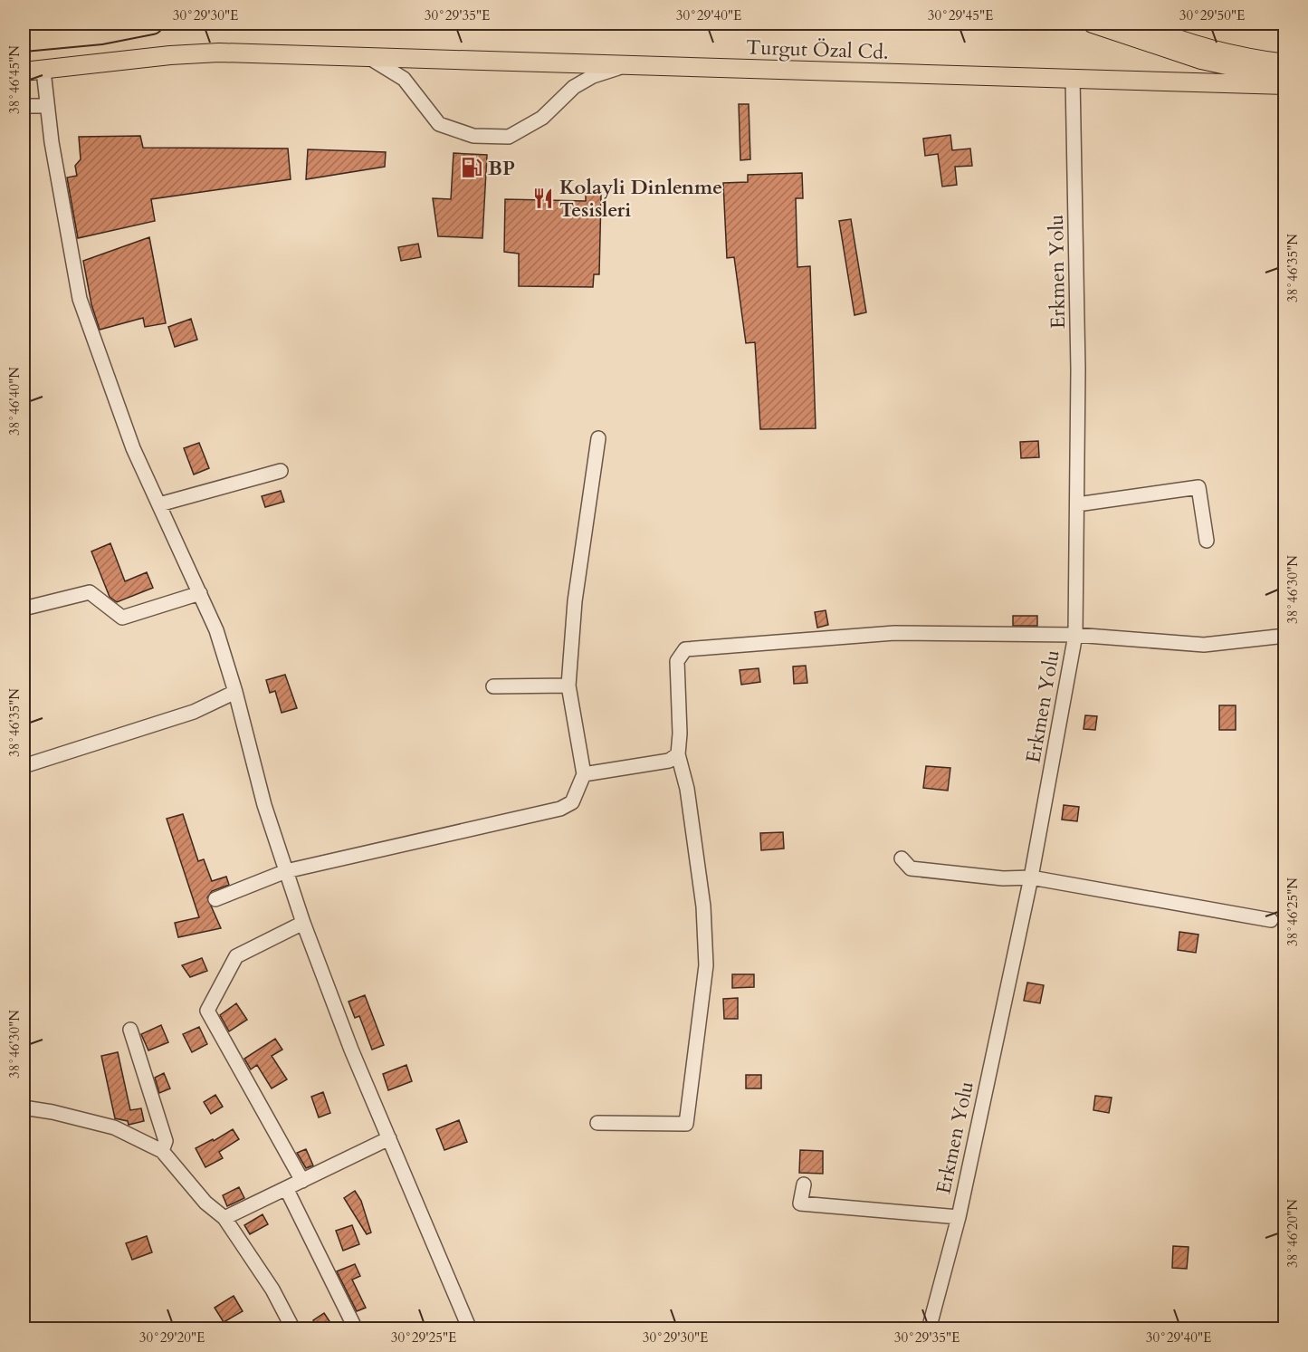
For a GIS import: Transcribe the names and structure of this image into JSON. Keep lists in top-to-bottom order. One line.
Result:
{"streets":{"main road":["Turgut Özal Cd."],"street":["Erkmen Yolu"]},"crossings":[["Turgut Özal Cd.","Erkmen Yolu"]],"places":{"fuel station":["BP"],"restaurant":["Kolayli Dinlenme Tesisleri"]},"coordinates":["30°29'30\"E","30°29'35\"E","30°29'40\"E","30°29'45\"E","30°29'50\"E","38°46'45\"N","38°46'35\"N","38°46'40\"N","38°46'30\"N","38°46'25\"N","38°46'20\"N","30°29'20\"E","30°29'25\"E"]}
